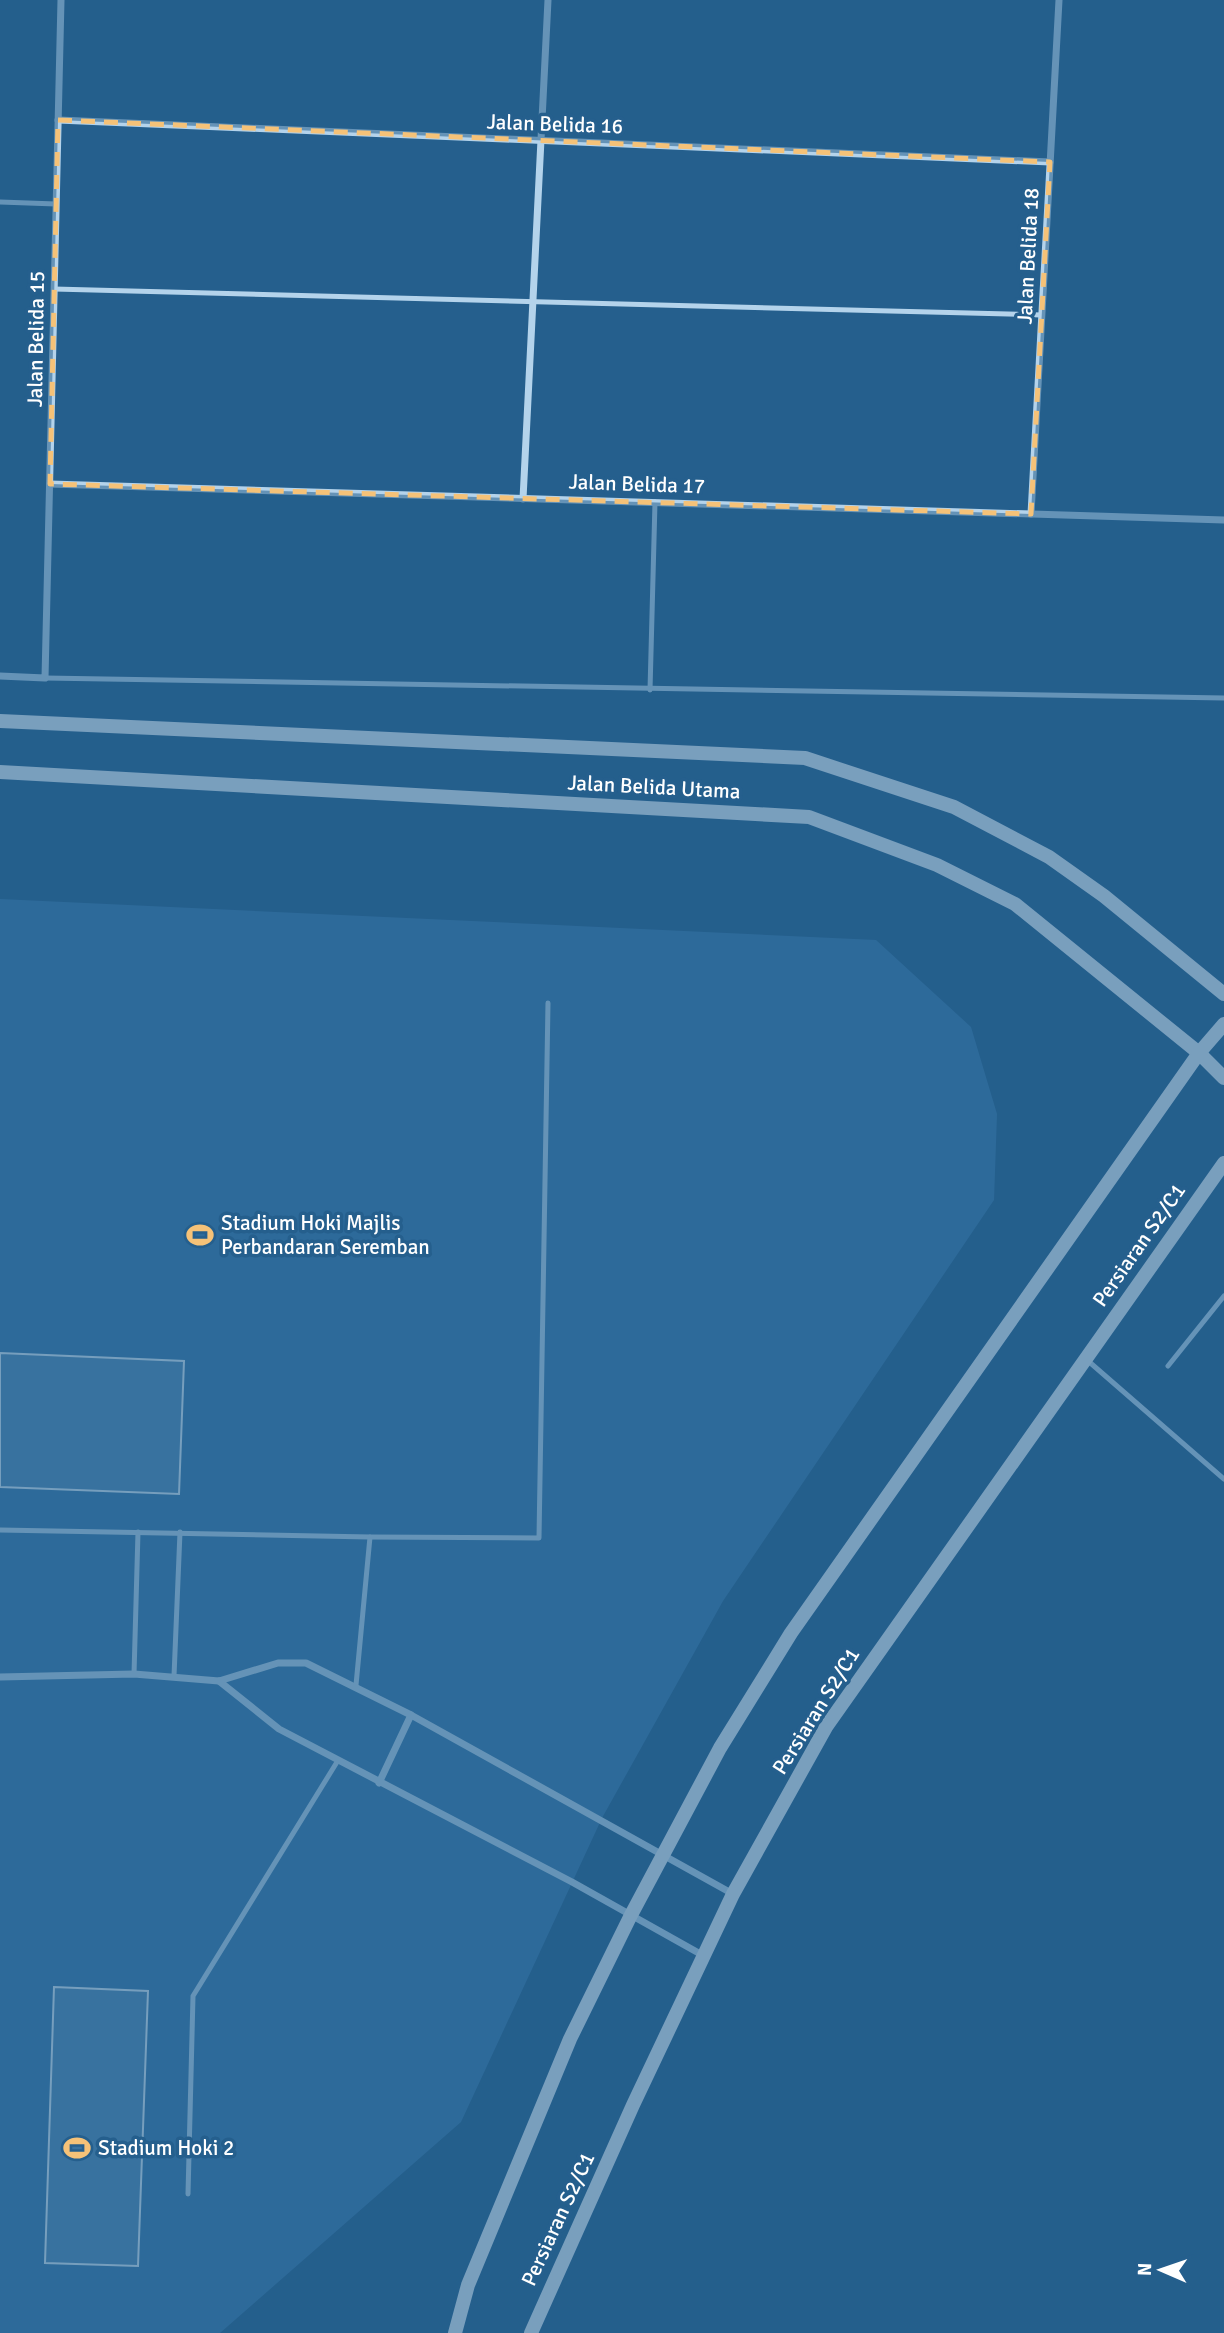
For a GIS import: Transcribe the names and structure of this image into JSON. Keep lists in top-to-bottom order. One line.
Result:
{"streets":{"main road":["Jalan Belida Utama","Persiaran S2/C1"],"street":["Jalan Belida 16","Jalan Belida 18","Jalan Belida 15","Jalan Belida 17"]},"crossings":[["Jalan Belida 16","Jalan Belida 18"],["Jalan Belida 16","Jalan Belida 15"],["Jalan Belida 18","Jalan Belida 17"],["Jalan Belida 15","Jalan Belida 17"]],"places":{"sports":["Stadium Hoki Majlis Perbandaran Seremban","Stadium Hoki 2"]},"north":"left"}
